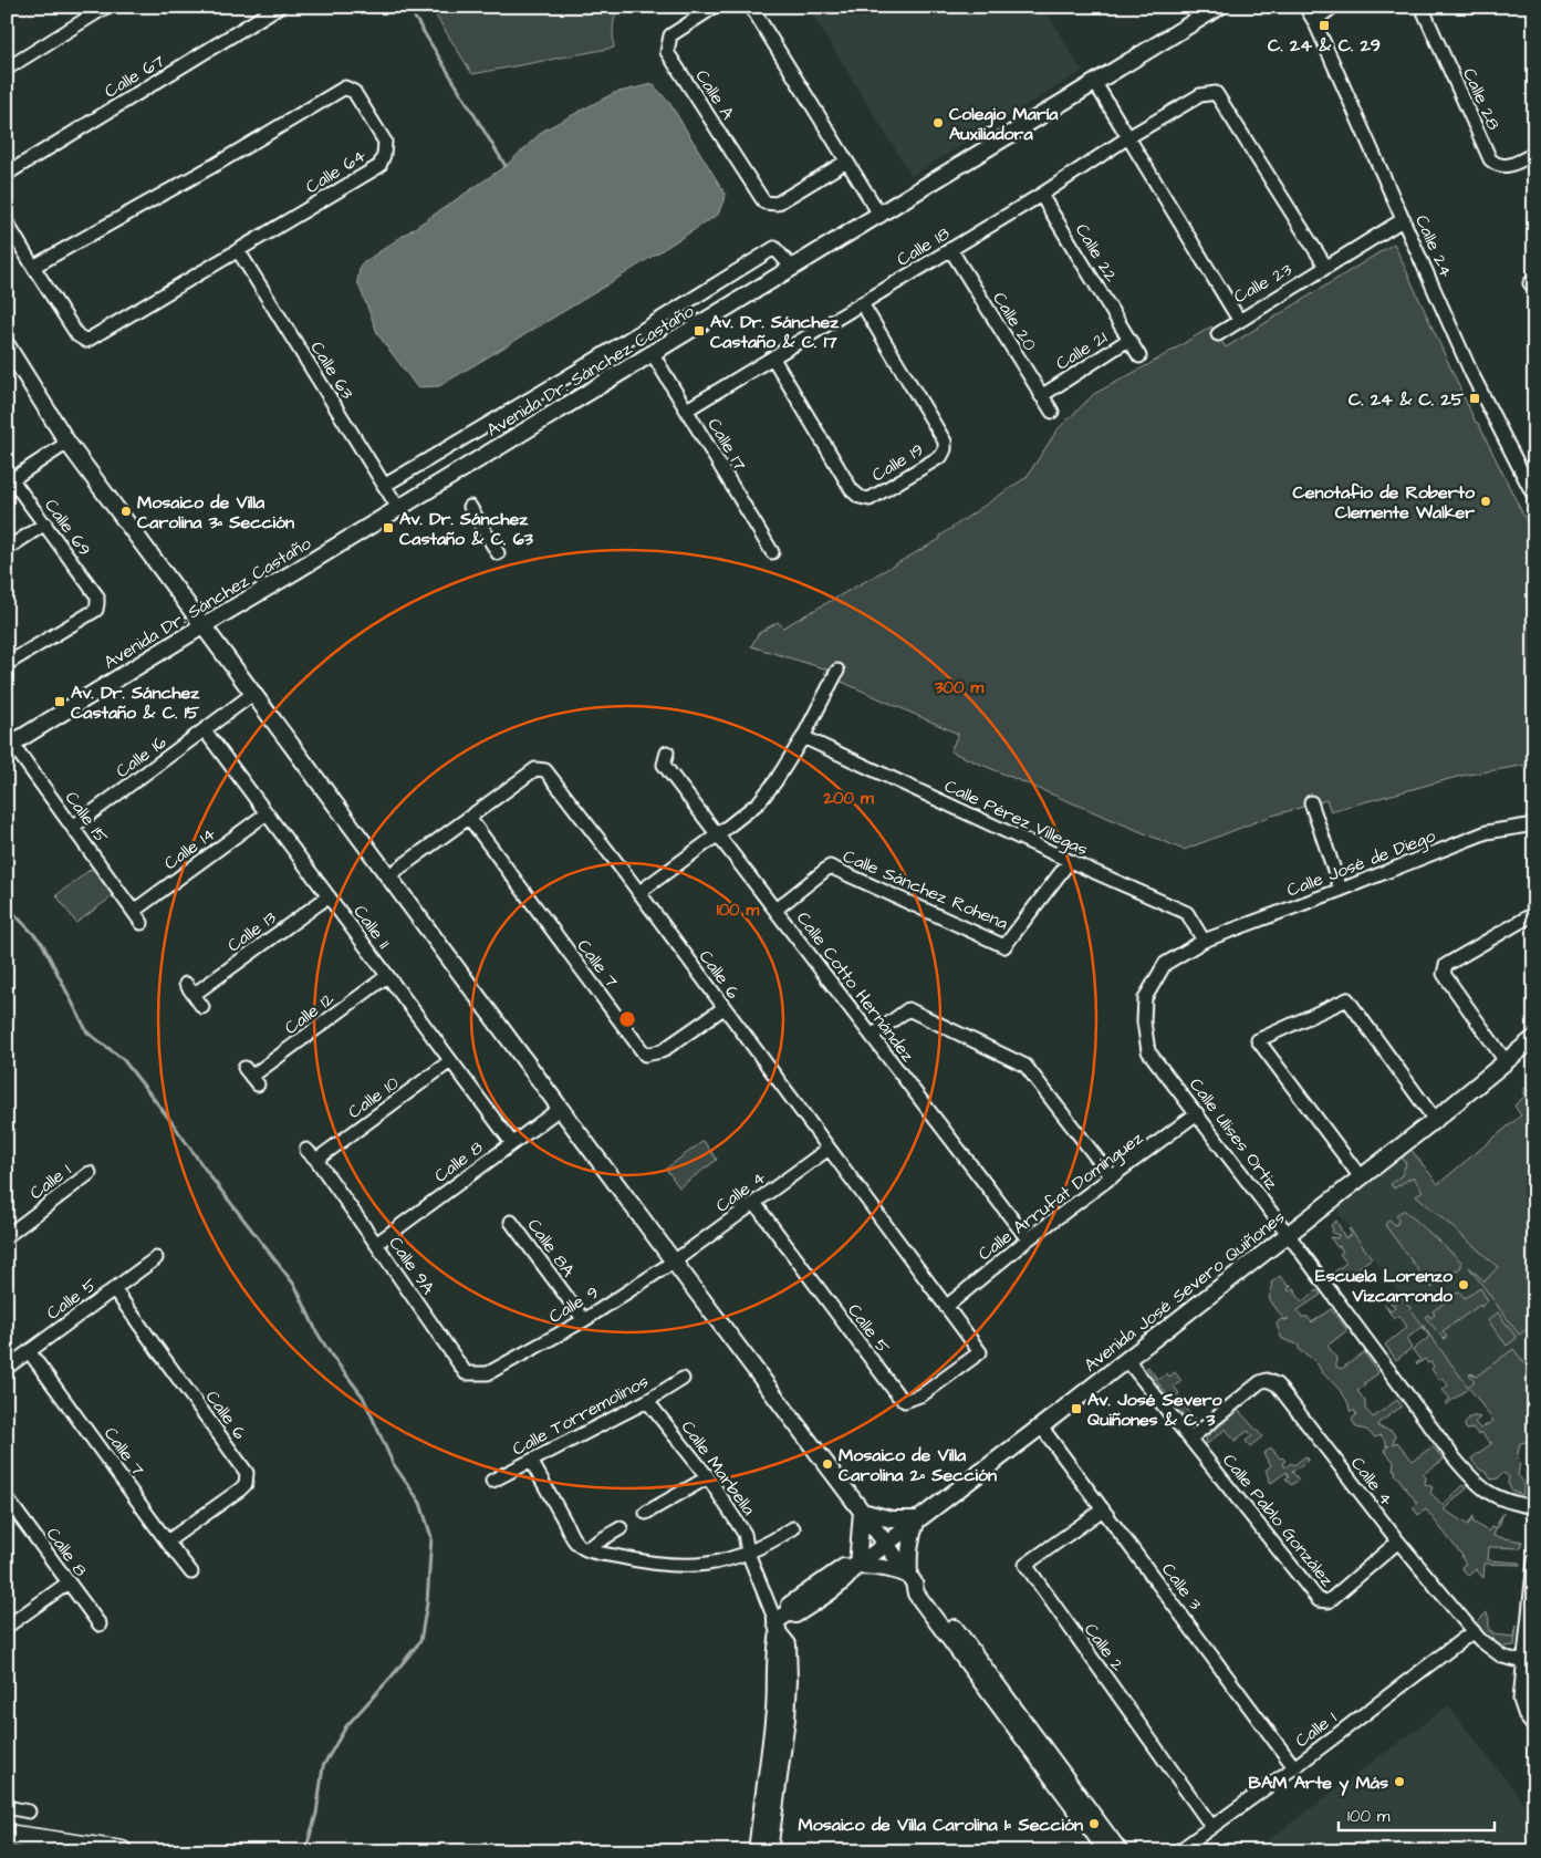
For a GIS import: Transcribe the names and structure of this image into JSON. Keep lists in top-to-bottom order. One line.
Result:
{"streets":{"street":["Calle 67","Calle A","Calle 28","Calle 64","Calle 18","Calle 24","Calle 22","Calle 23","Calle 20","Calle 21","Calle 63","Avenida Dr. Sánchez Castaño","Calle 17","Calle 19","Calle 69","Calle 16","Calle 15","Calle Pérez Villegas","Calle 14","Calle José de Diego","Calle Sánchez Rohena","Calle 11","Calle 13","Calle 7","Calle 6","Calle Cotto Hernández","Calle 12","Calle 10","Calle Ulises Ortiz","Calle 8","Calle 1","Calle 4","Calle Arrufat Domínguez","Calle 8A","Calle 9A","Avenida José Severo Quiñones","Calle 5","Calle 9","Calle Torremolinos","Calle Marbella","Calle Pablo González","Calle 3","Calle 2"]},"crossings":[["Calle 64","Calle 63"],["Calle 18","Calle 22"],["Calle 18","Calle 23"],["Calle 18","Calle 20"],["Calle 18","Calle 17"],["Calle 18","Calle 19"],["Calle 24","Calle 23"],["Calle 22","Calle 21"],["Calle 23","Avenida Dr. Sánchez Castaño"],["Calle 20","Calle 21"],["Calle 63","Avenida Dr. Sánchez Castaño"],["Avenida Dr. Sánchez Castaño","Calle 17"],["Avenida Dr. Sánchez Castaño","Calle 15"],["Calle 16","Calle 15"],["Calle 16","Calle 11"],["Calle 15","Calle 14"],["Calle Pérez Villegas","Calle José de Diego"],["Calle Pérez Villegas","Calle Sánchez Rohena"],["Calle Pérez Villegas","Calle Ulises Ortiz"],["Calle 14","Calle 11"],["Calle José de Diego","Calle Ulises Ortiz"],["Calle Sánchez Rohena","Calle Cotto Hernández"],["Calle 11","Calle 13"],["Calle 11","Calle 12"],["Calle 11","Calle 10"],["Calle 11","Calle 8"],["Calle 7","Calle 6"],["Calle 7","Calle 5"],["Calle 6","Calle 4"],["Calle 6","Calle Arrufat Domínguez"],["Calle 6","Calle 5"],["Calle Cotto Hernández","Calle Arrufat Domínguez"],["Calle 10","Calle 9A"],["Calle Ulises Ortiz","Calle Arrufat Domínguez"],["Calle Ulises Ortiz","Avenida José Severo Quiñones"],["Calle 8","Calle 9A"],["Calle 1","Calle 4"],["Calle 1","Calle 3"],["Calle 1","Calle 2"],["Calle 4","Calle 5"],["Calle 4","Calle 9"],["Calle 4","Calle Pablo González"],["Calle 8A","Calle 9"],["Calle 9A","Calle 9"],["Avenida José Severo Quiñones","Calle Marbella"],["Avenida José Severo Quiñones","Calle Pablo González"],["Avenida José Severo Quiñones","Calle 3"],["Calle Torremolinos","Calle Marbella"],["Calle 3","Calle 2"]],"places":{"transit":["C. 24 & C. 29","Av. Dr. Sánchez Castaño & C. 17","C. 24 & C. 25","Av. Dr. Sánchez Castaño & C. 63","Av. Dr. Sánchez Castaño & C. 15","Av. José Severo Quiñones & C. 3"],"other":["Colegio María Auxiliadora","Cenotafio de Roberto Clemente Walker","Mosaico de Villa Carolina 3ª Sección","Escuela Lorenzo Vizcarrondo","Mosaico de Villa Carolina 2ª Sección","BAM Arte y Más","Mosaico de Villa Carolina 1ª Sección"]},"scale_bar":"100 m","rings":["300 m","200 m","100 m"]}
